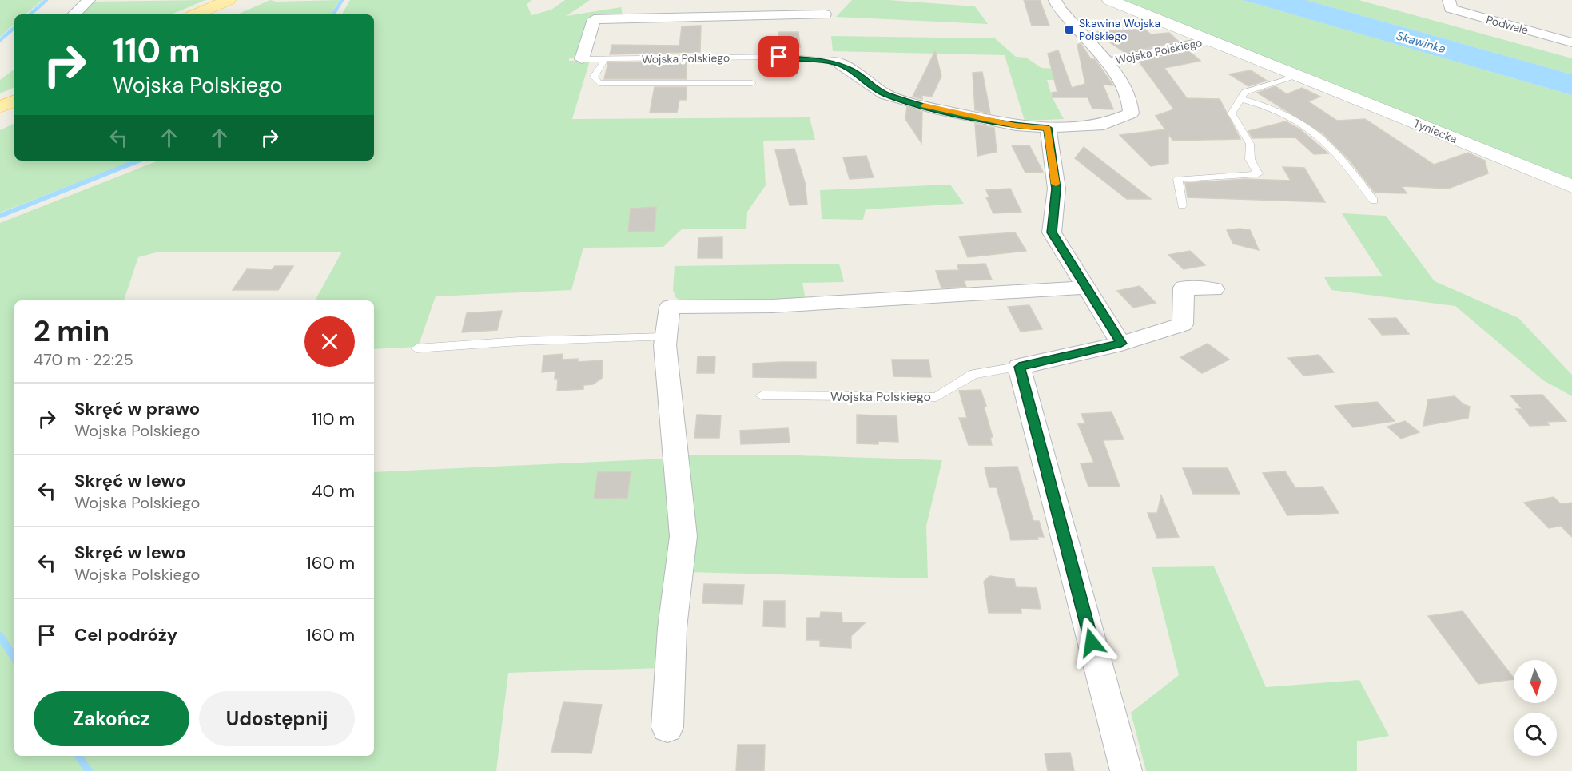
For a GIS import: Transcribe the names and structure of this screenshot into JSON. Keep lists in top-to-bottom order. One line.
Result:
{"streets":{"street":["Podwale","Wojska Polskiego","Tyniecka"]},"crossings":[["Wojska Polskiego","Tyniecka"]],"water":["Skawinka"],"places":{"transit":["Skawina Wojska Polskiego"]},"north":"bottom","page":{"turn":["110 m","Wojska Polskiego"],"heading":["2 min","470 m · 22:25"],"list":[{"name":"Skręć w prawo","note":"Wojska Polskiego","value":"110 m"},{"name":"Skręć w lewo","note":"Wojska Polskiego","value":"40 m"},{"name":"Skręć w lewo","note":"Wojska Polskiego","value":"160 m"},{"name":"Cel podróży","value":"160 m"}],"buttons":["Zakończ","Udostępnij"]}}
